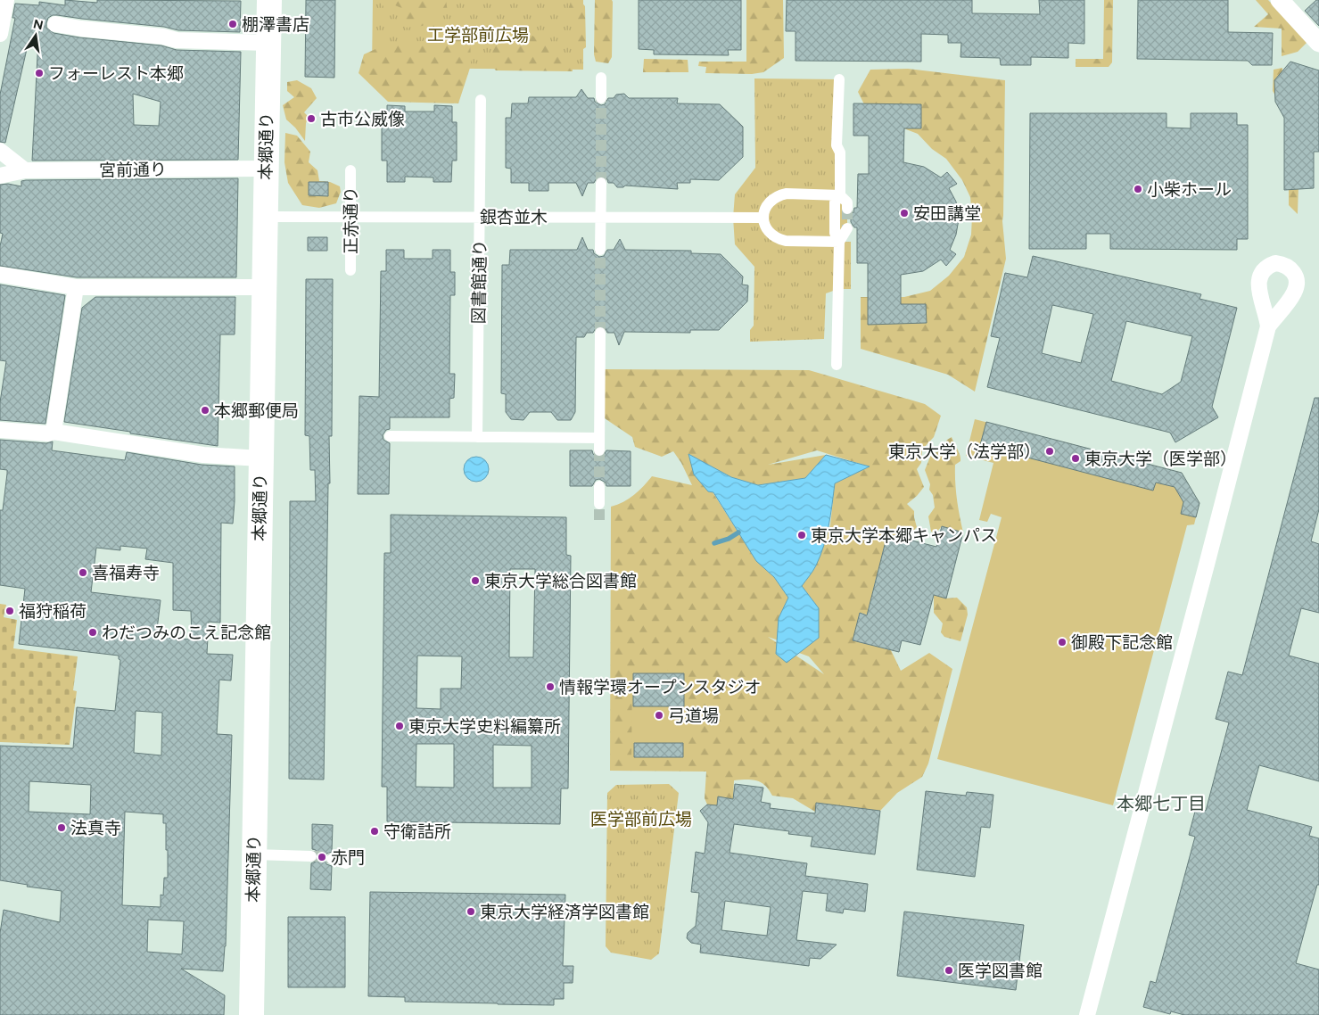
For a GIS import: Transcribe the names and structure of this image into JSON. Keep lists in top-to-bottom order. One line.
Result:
{"streets":{"highway":["本郷通り"],"street":["宮前通り","銀杏並木","正赤通り","図書館通り"]},"crossings":[["本郷通り","宮前通り"],["本郷通り","銀杏並木"],["銀杏並木","正赤通り"],["銀杏並木","図書館通り"]],"districts":["本郷七丁目"],"parks":["工学部前広場","医学部前広場"],"places":["棚澤書店","フォーレスト本郷","古市公威像","小柴ホール","安田講堂","本郷郵便局","東京大学（法学部）","東京大学（医学部）","東京大学本郷キャンパス","喜福寿寺","東京大学総合図書館","福狩稲荷","わだつみのこえ記念館","御殿下記念館","情報学環オープンスタジオ","弓道場","東京大学史料編纂所","法真寺","守衛詰所","赤門","東京大学経済学図書館","医学図書館"],"north":"top"}
